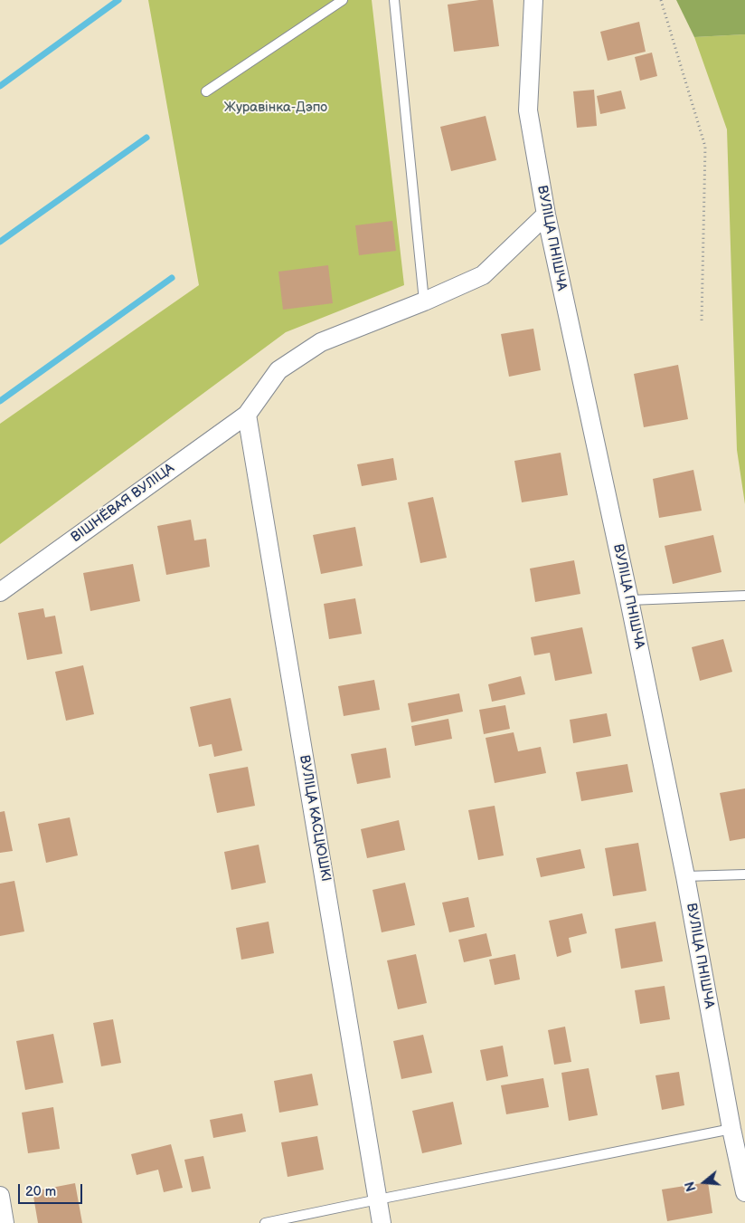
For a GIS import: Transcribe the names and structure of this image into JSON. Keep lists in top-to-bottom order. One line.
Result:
{"streets":{"street":["ВУЛІЦА ПНІШЧА","ВІШНЁВАЯ ВУЛІЦА","ВУЛІЦА КАСЦЮШКІ"]},"crossings":[["ВУЛІЦА ПНІШЧА","ВІШНЁВАЯ ВУЛІЦА"],["ВІШНЁВАЯ ВУЛІЦА","ВУЛІЦА КАСЦЮШКІ"]],"parks":["Журавінка-Дэпо"],"scale_bar":"20 m","north":"left"}
